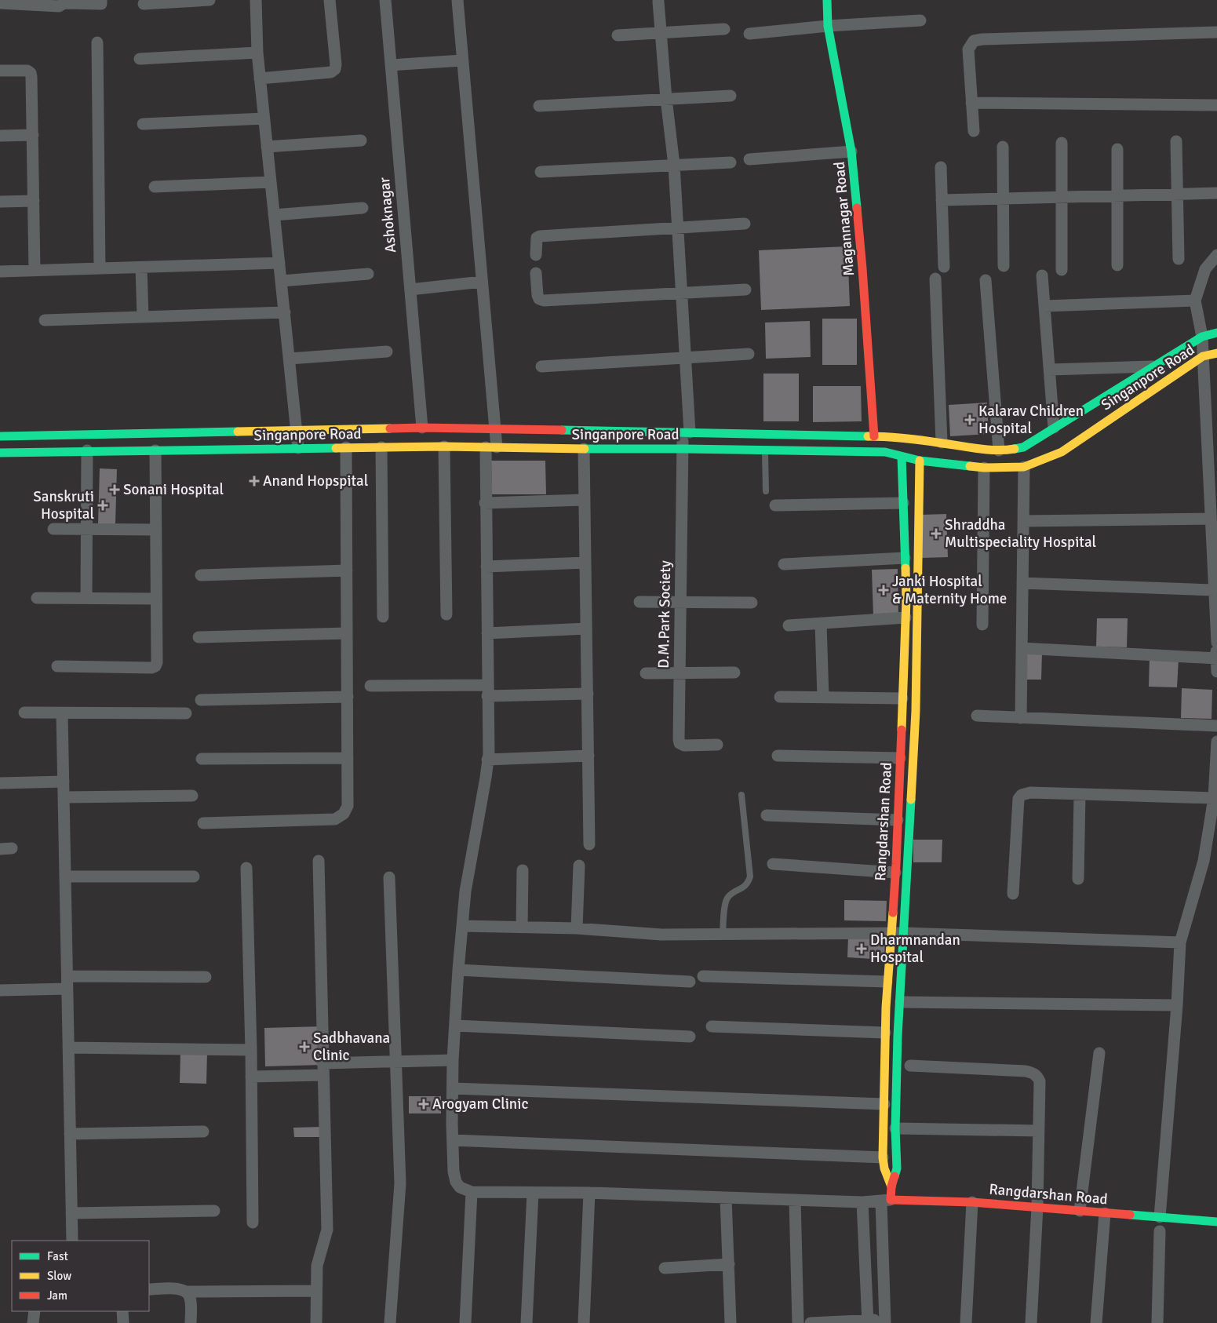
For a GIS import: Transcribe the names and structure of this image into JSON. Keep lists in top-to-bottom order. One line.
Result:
{"streets":{"main road":["Magannagar Road","Singanpore Road","Rangdarshan Road"],"street":["Ashoknagar","D.M.Park Society"]},"crossings":[["Ashoknagar","Singanpore Road"],["Magannagar Road","Singanpore Road"],["Singanpore Road","D.M.Park Society"],["Singanpore Road","Rangdarshan Road"]],"places":{"health":["Kalarav Children Hospital","Anand Hopspital","Sonani Hospital","Sanskruti Hospital","Shraddha Multispeciality Hospital","Janki Hospital & Maternity Home","Dharmnandan Hospital","Sadbhavana Clinic","Arogyam Clinic"]},"legend":["Fast","Slow","Jam"]}
